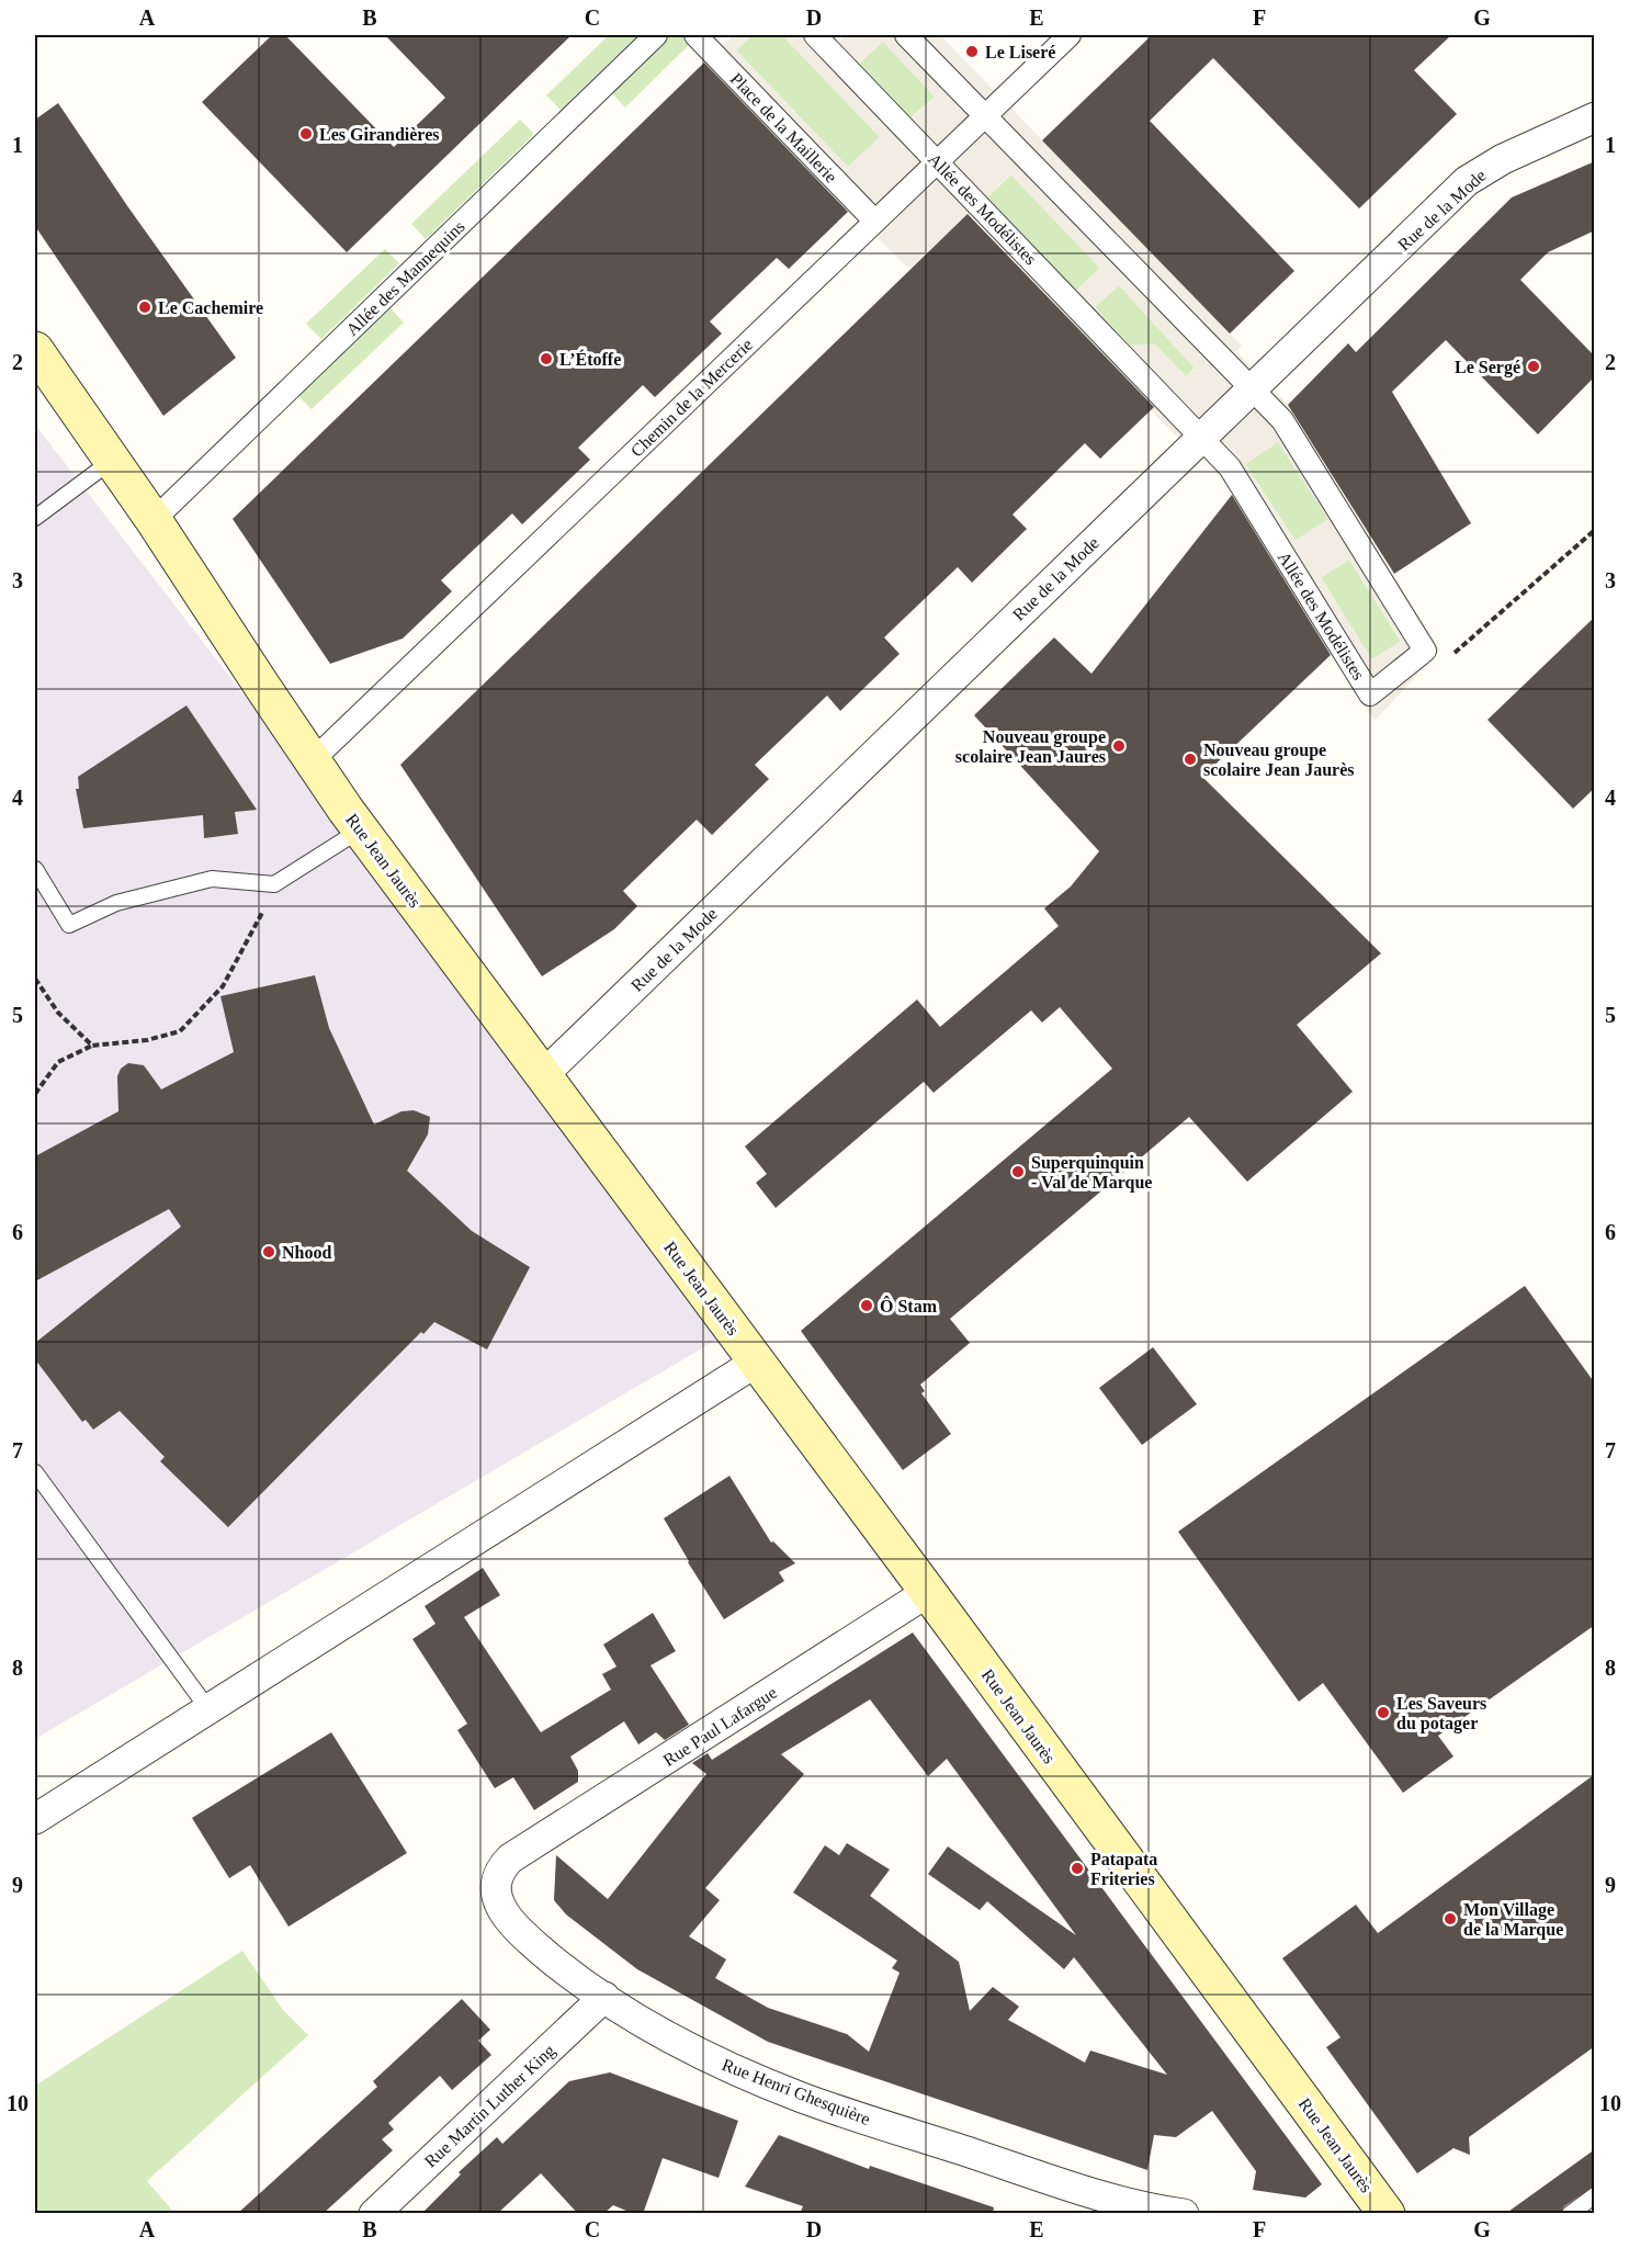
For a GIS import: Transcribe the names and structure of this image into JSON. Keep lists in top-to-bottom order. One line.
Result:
{"streets":{"main road":["Rue Jean Jaurès"],"street":["Place de la Maillerie","Allée des Modélistes","Rue de la Mode","Allée des Mannequins","Chemin de la Mercerie","Rue Paul Lafargue","Rue Henri Ghesquière","Rue Martin Luther King"]},"crossings":[["Place de la Maillerie","Chemin de la Mercerie"],["Allée des Modélistes","Rue de la Mode"],["Allée des Modélistes","Chemin de la Mercerie"],["Rue de la Mode","Rue Jean Jaurès"],["Allée des Mannequins","Rue Jean Jaurès"],["Chemin de la Mercerie","Rue Jean Jaurès"],["Rue Jean Jaurès","Rue Paul Lafargue"],["Rue Paul Lafargue","Rue Henri Ghesquière"],["Rue Henri Ghesquière","Rue Martin Luther King"]],"places":["Le Liseré","Les Girandières","Le Cachemire","L’Étoffe","Le Sergé","Nouveau groupe scolaire Jean Jaures","Nouveau groupe scolaire Jean Jaurès","Superquinquin - Val de Marque","Nhood","Ô Stam","Les Saveurs du potager","Patapata Friteries","Mon Village de la Marque"],"grid":{"columns":["A","B","C","D","E","F","G"],"rows":["1","2","3","4","5","6","7","8","9","10"]}}
